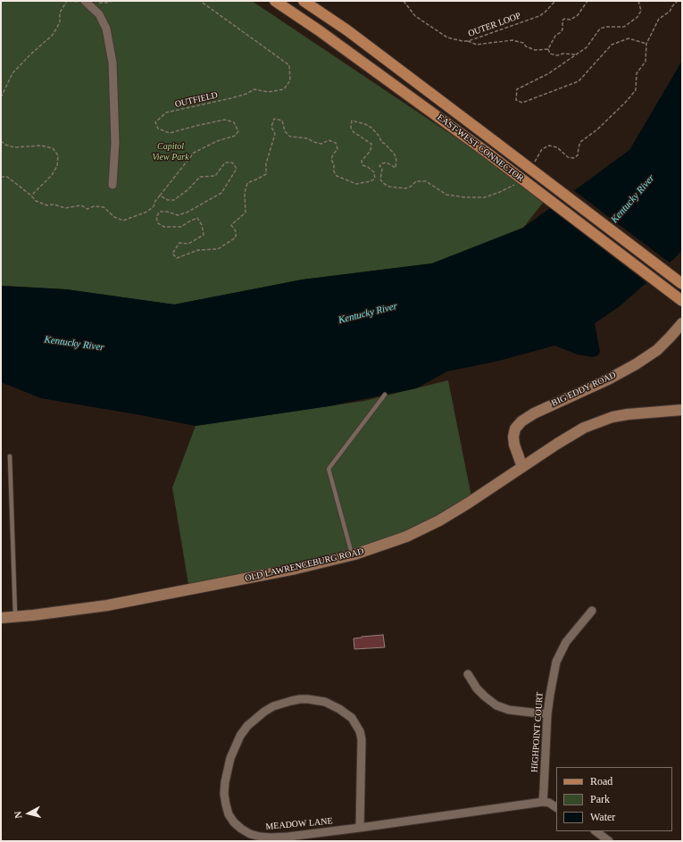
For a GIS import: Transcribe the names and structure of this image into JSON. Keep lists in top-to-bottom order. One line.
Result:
{"streets":{"main road":["EAST-WEST CONNECTOR","BIG EDDY ROAD","OLD LAWRENCEBURG ROAD"],"street":["HIGHPOINT COURT","MEADOW LANE"],"path":["OUTER LOOP","OUTFIELD"]},"crossings":[["BIG EDDY ROAD","OLD LAWRENCEBURG ROAD"],["HIGHPOINT COURT","MEADOW LANE"]],"water":["Kentucky River"],"parks":["Capitol View Park"],"legend":["Road","Park","Water"],"north":"left"}
